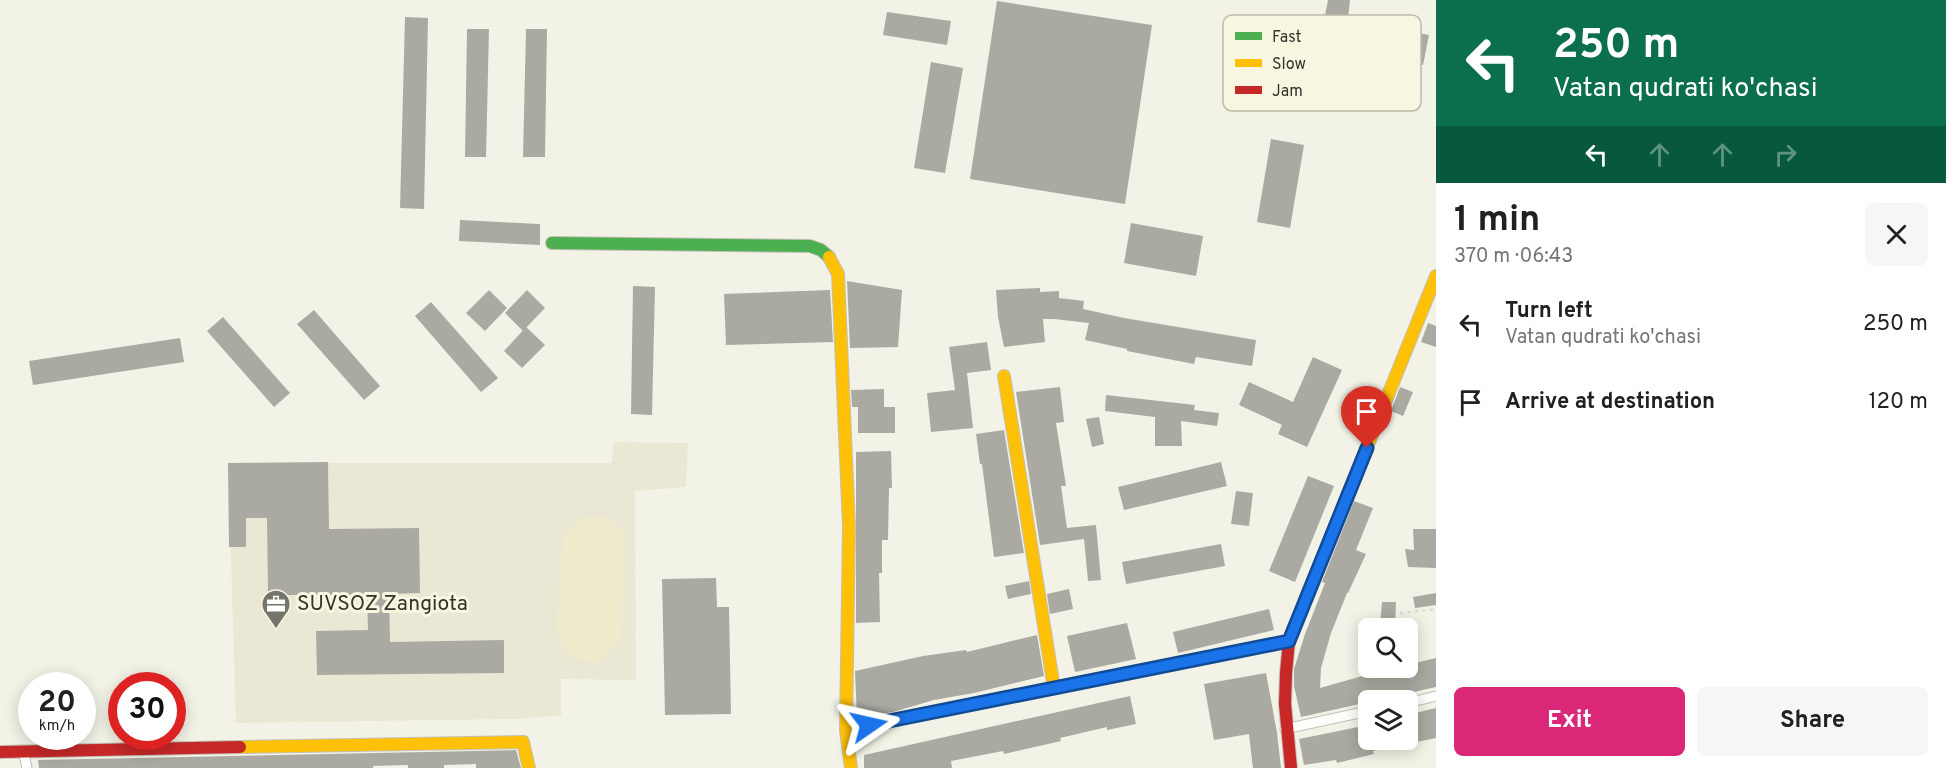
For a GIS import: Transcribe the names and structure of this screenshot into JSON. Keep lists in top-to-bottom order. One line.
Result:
{"places":{"office":["SUVSOZ Zangiota"]},"legend":["Fast","Slow","Jam"],"page":{"turn":["250 m","Vatan qudrati ko'chasi"],"heading":["1 min","370 m · 06:43"],"list":[{"name":"Turn left","note":"Vatan qudrati ko'chasi","value":"250 m"},{"name":"Arrive at destination","value":"120 m"}],"speed":"20 km/h","limit":"30","buttons":["Exit","Share"]}}
